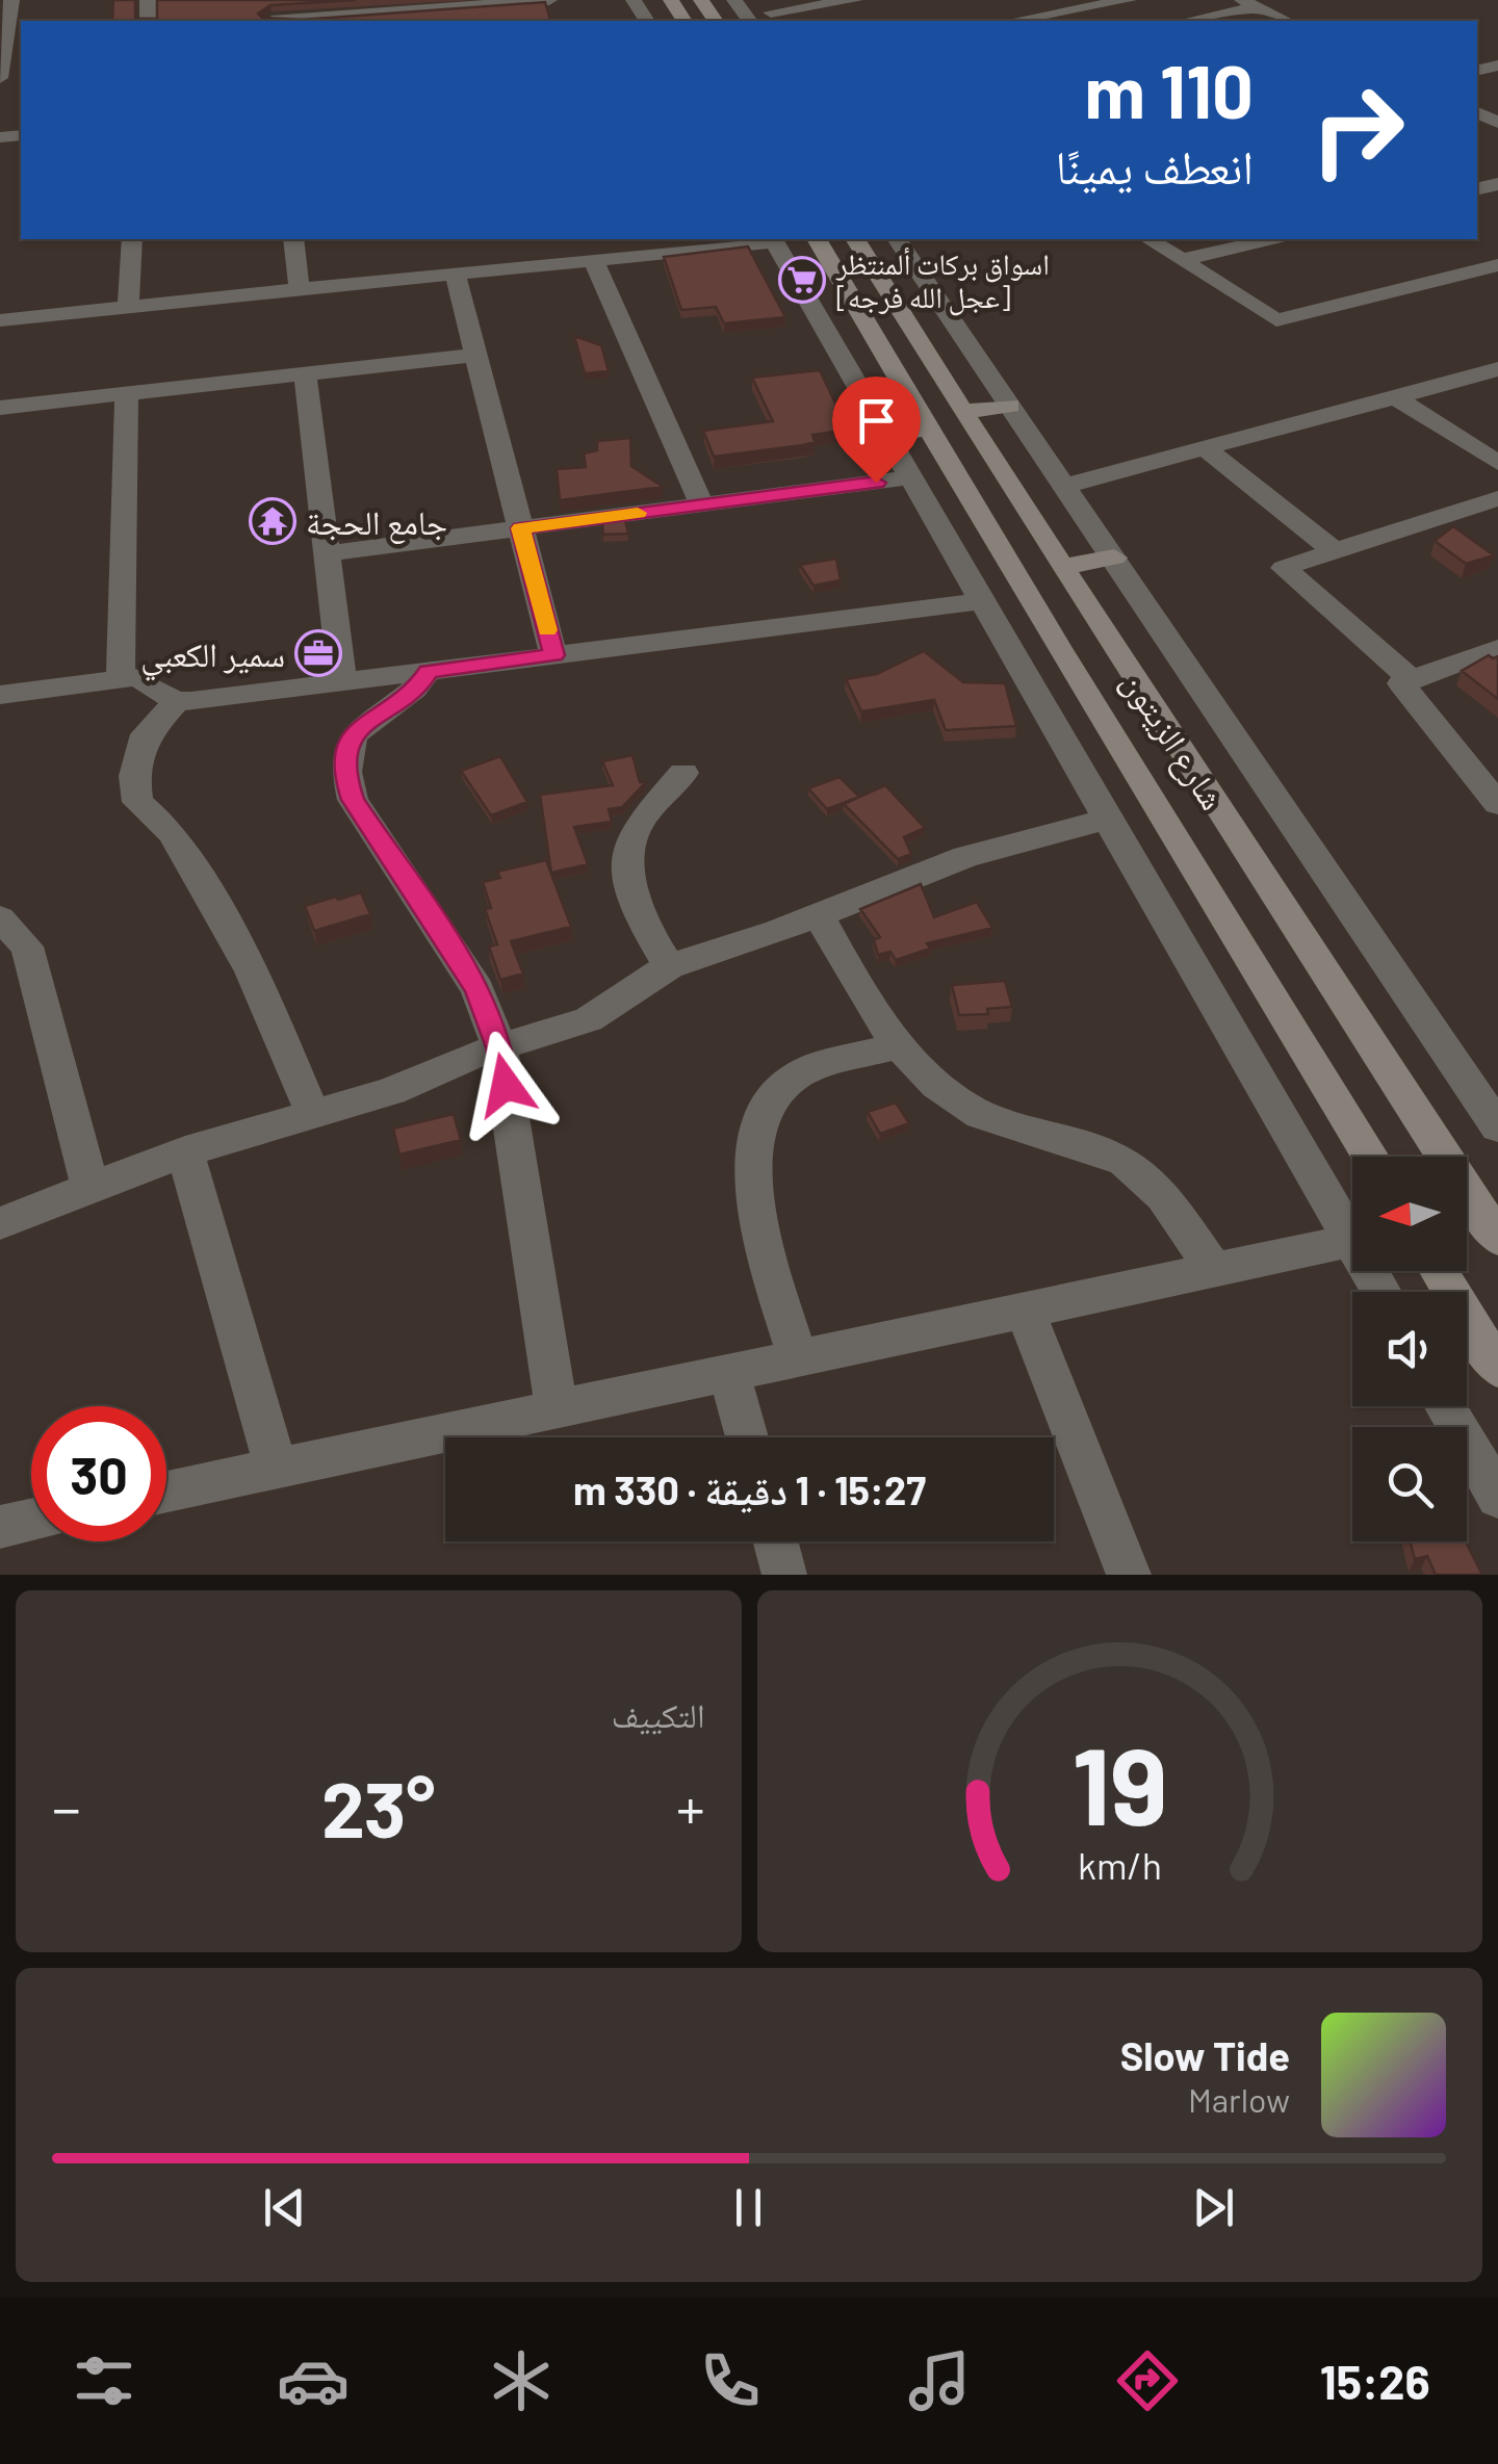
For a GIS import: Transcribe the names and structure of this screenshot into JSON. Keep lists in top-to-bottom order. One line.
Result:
{"streets":{"main road":["شارع الزيتون"]},"places":{"supermarket":["اسواق بركات ألمنتظر [عجل الله فرجه]"],"temple":["جامع الحجة"],"office":["سمير الكعبي"]},"north":"left","page":{"turn":["110 m","انعطف يمينًا"],"limit":"30","trip":"15:27 · 1 دقيقة · 330 m","tile":"التكييف","heat":["−","23°","+"],"song":["Slow Tide","Marlow"],"tabs":"15:26","gauge":["19","km/h"]}}
